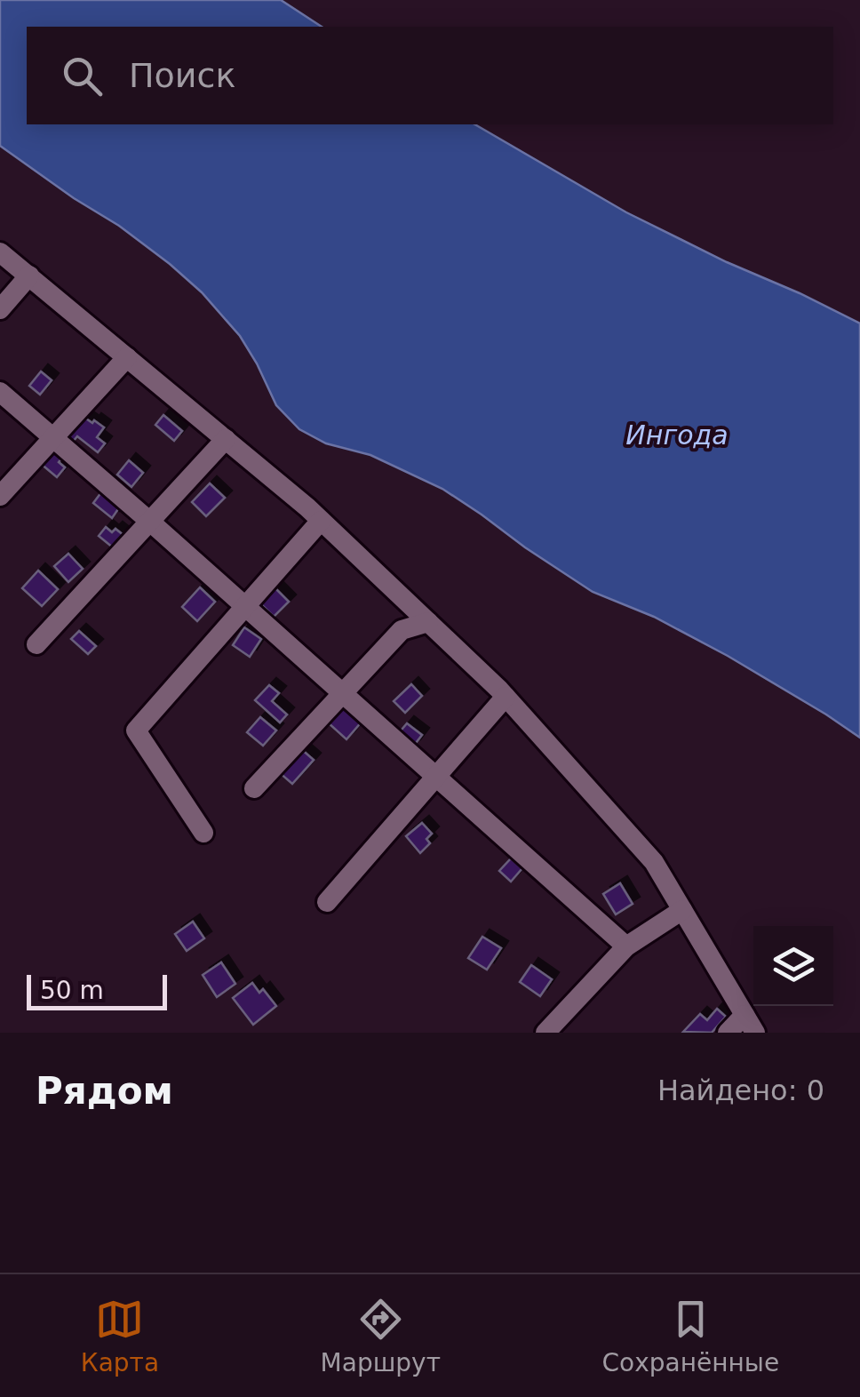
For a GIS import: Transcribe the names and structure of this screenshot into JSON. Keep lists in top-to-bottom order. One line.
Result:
{"water":["Ингода"],"scale_bar":"50 m","page":{"search":"Поиск","scale":"50 m","heading":["Рядом","Найдено: 0"],"nav":["Карта","Маршрут","Сохранённые"]}}
